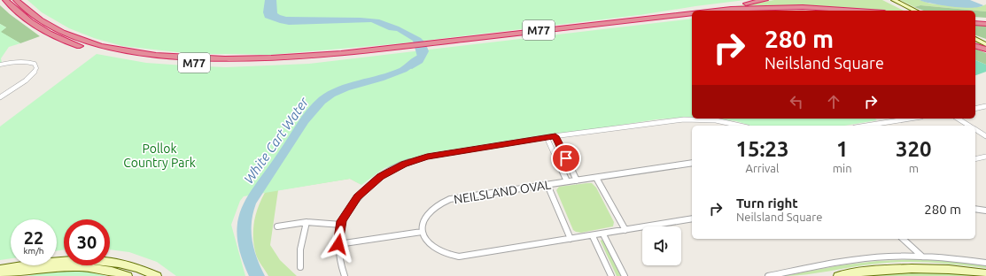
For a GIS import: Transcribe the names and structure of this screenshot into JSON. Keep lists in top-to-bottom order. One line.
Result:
{"streets":{"highway":["M77"],"street":["NEILSLAND OVAL"]},"water":["White Cart Water"],"parks":["Pollok Country Park"],"page":{"turn":["280 m","Neilsland Square"],"eta":["15:23","Arrival","1","min","320","m"],"list":[{"name":"Turn right","note":"Neilsland Square","value":"280 m"}],"speed":"22 km/h","limit":"30"}}
